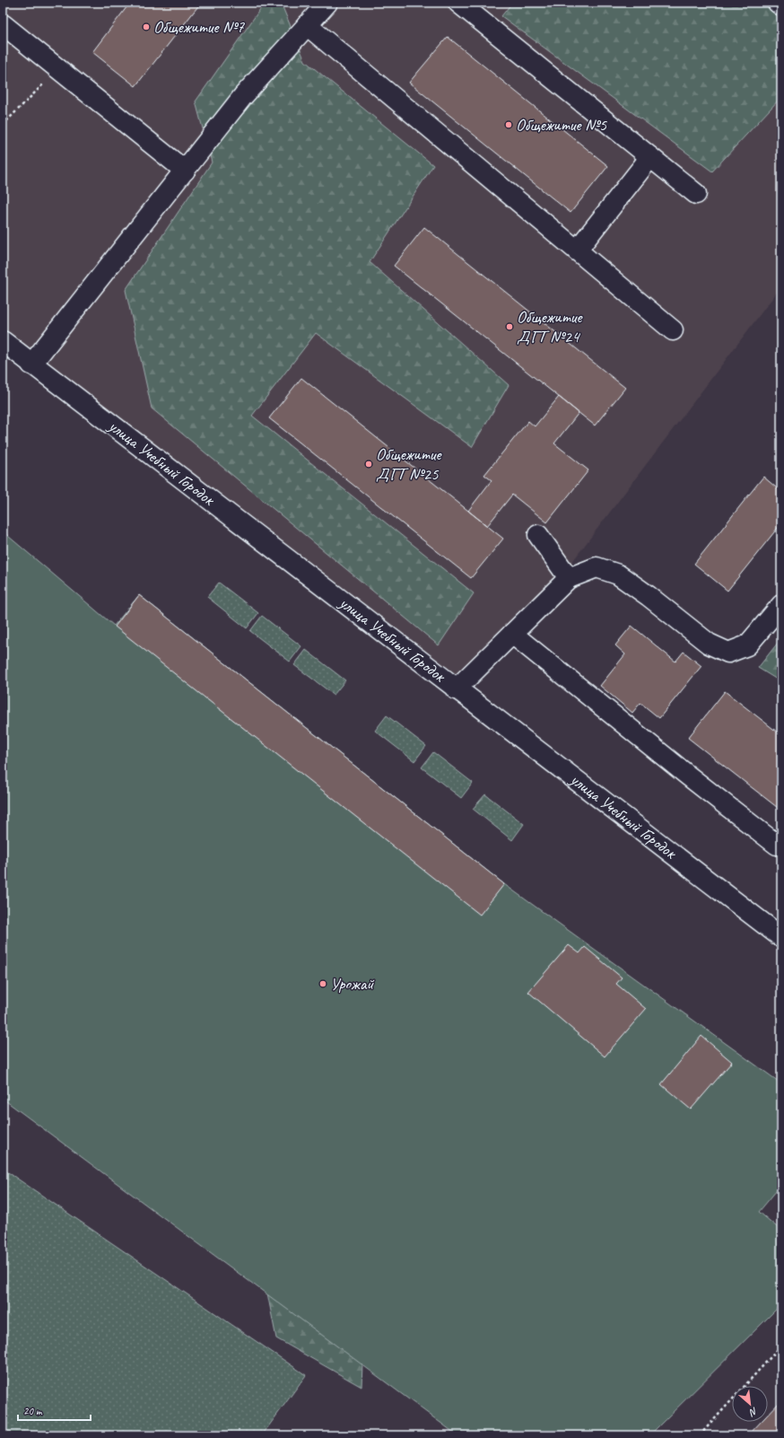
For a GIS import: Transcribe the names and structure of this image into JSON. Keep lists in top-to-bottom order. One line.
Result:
{"streets":{"street":["улица Учебный Городок"]},"places":["Общежитие №7","Общежитие №5","Общежитие ДГТ №24","Общежитие ДГТ №25","Урожай"],"scale_bar":"20 m","north":"bottom right"}
